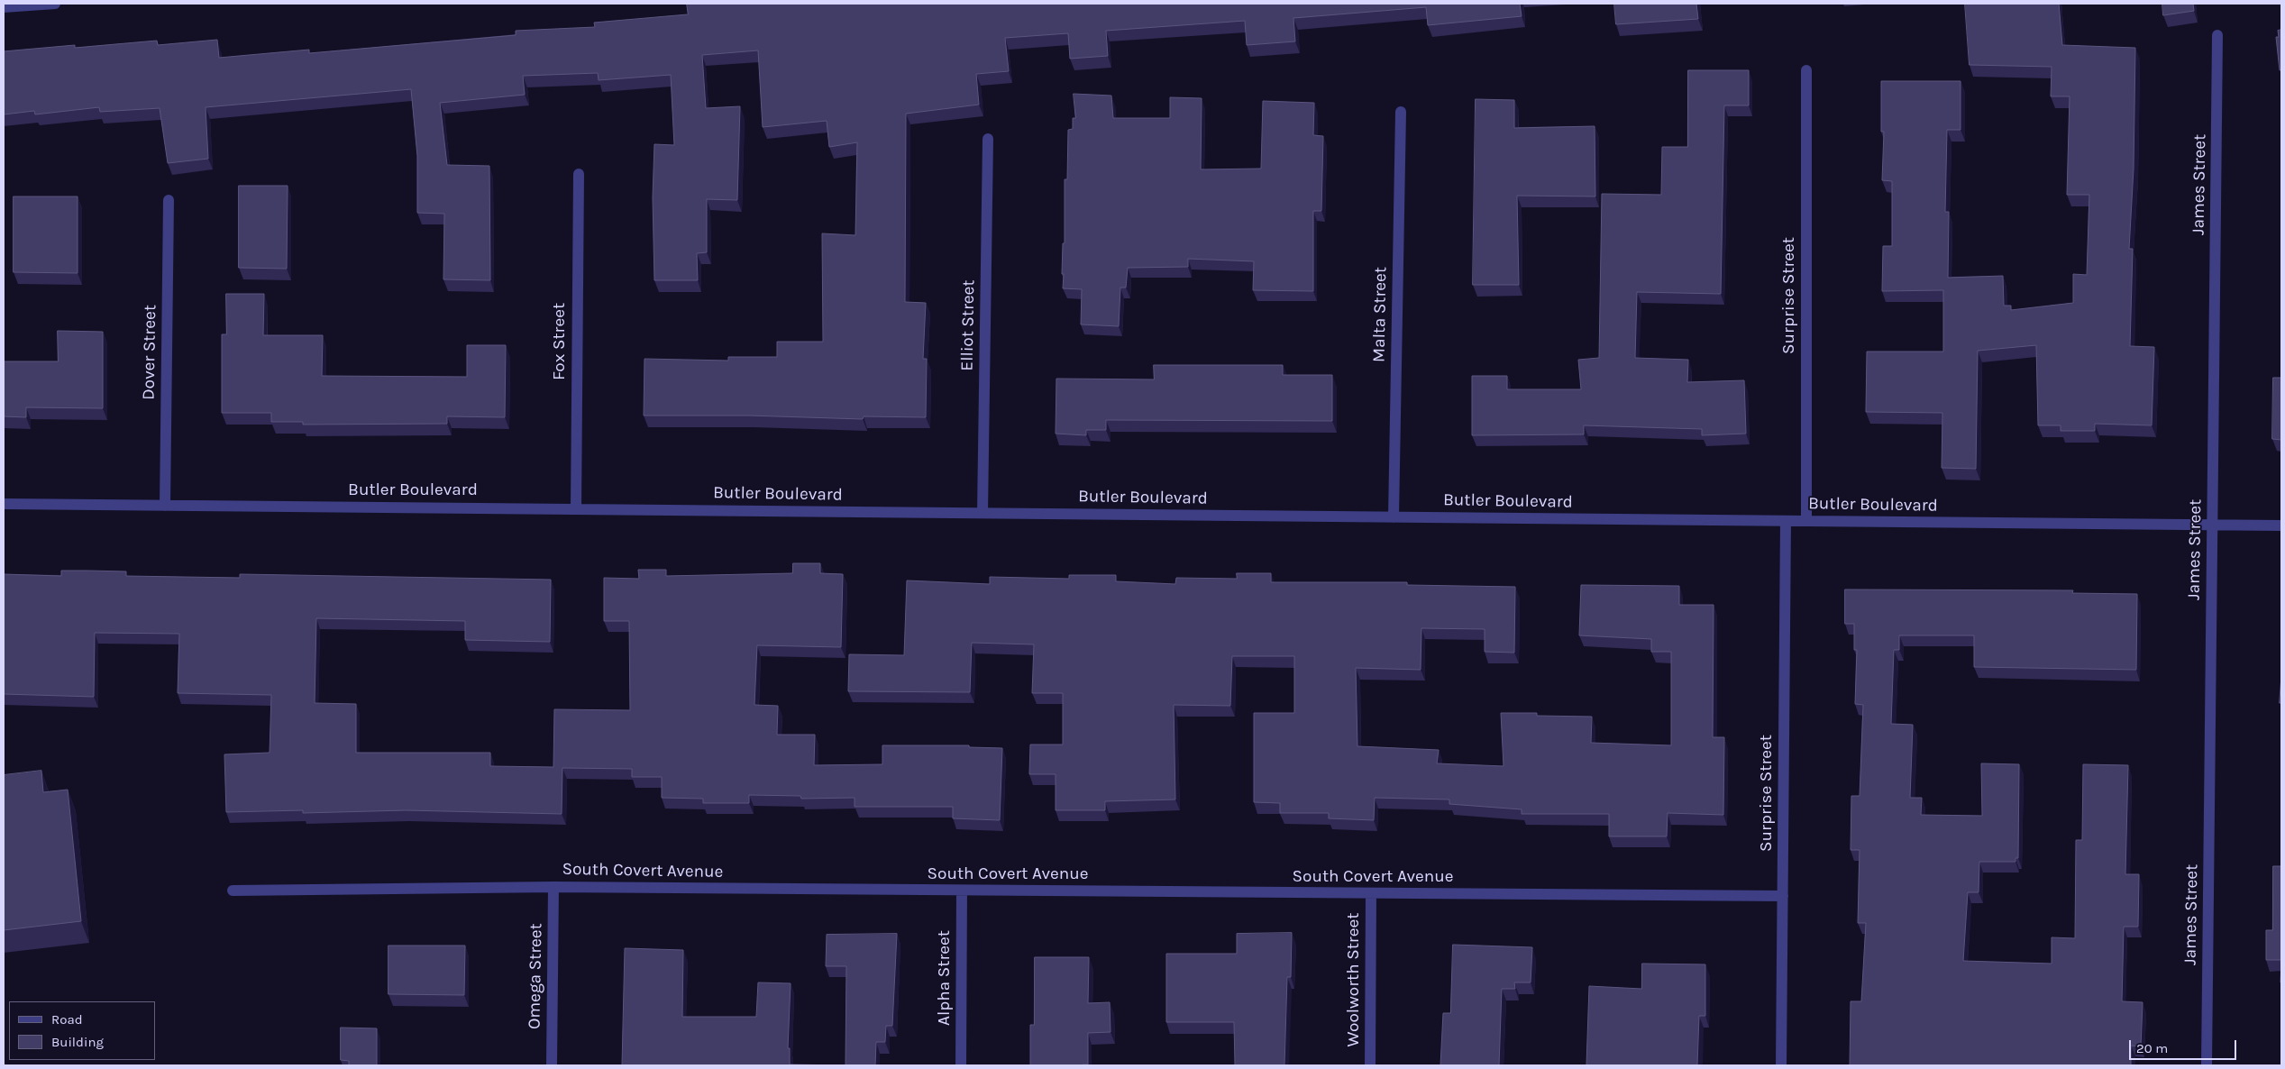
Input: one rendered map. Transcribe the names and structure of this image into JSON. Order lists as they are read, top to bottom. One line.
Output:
{"streets":{"street":["James Street","Surprise Street","Malta Street","Elliot Street","Fox Street","Dover Street","Butler Boulevard","South Covert Avenue","Omega Street","Alpha Street","Woolworth Street"]},"crossings":[["James Street","Butler Boulevard"],["Surprise Street","Butler Boulevard"],["Surprise Street","South Covert Avenue"],["Malta Street","Butler Boulevard"],["Elliot Street","Butler Boulevard"],["Fox Street","Butler Boulevard"],["Dover Street","Butler Boulevard"],["South Covert Avenue","Omega Street"],["South Covert Avenue","Alpha Street"],["South Covert Avenue","Woolworth Street"]],"legend":["Road","Building"],"scale_bar":"20 m"}
